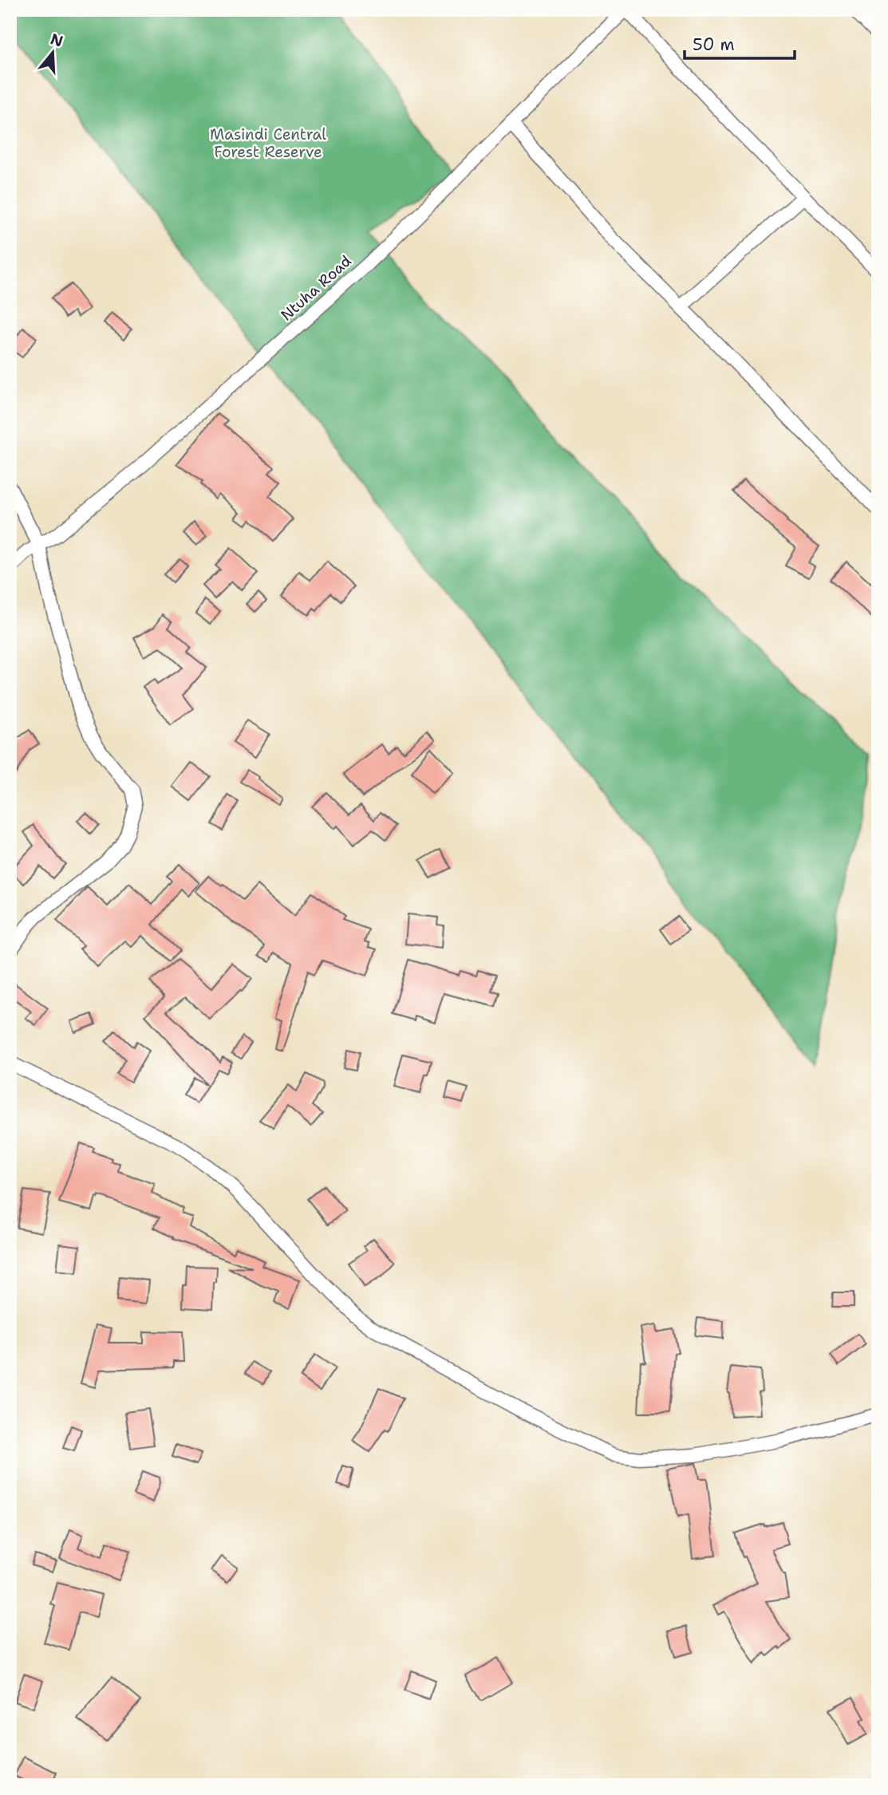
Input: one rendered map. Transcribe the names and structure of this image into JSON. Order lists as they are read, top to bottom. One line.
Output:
{"streets":{"street":["Ntuha Road"]},"parks":["Masindi Central Forest Reserve"],"scale_bar":"50 m","north":"top"}
